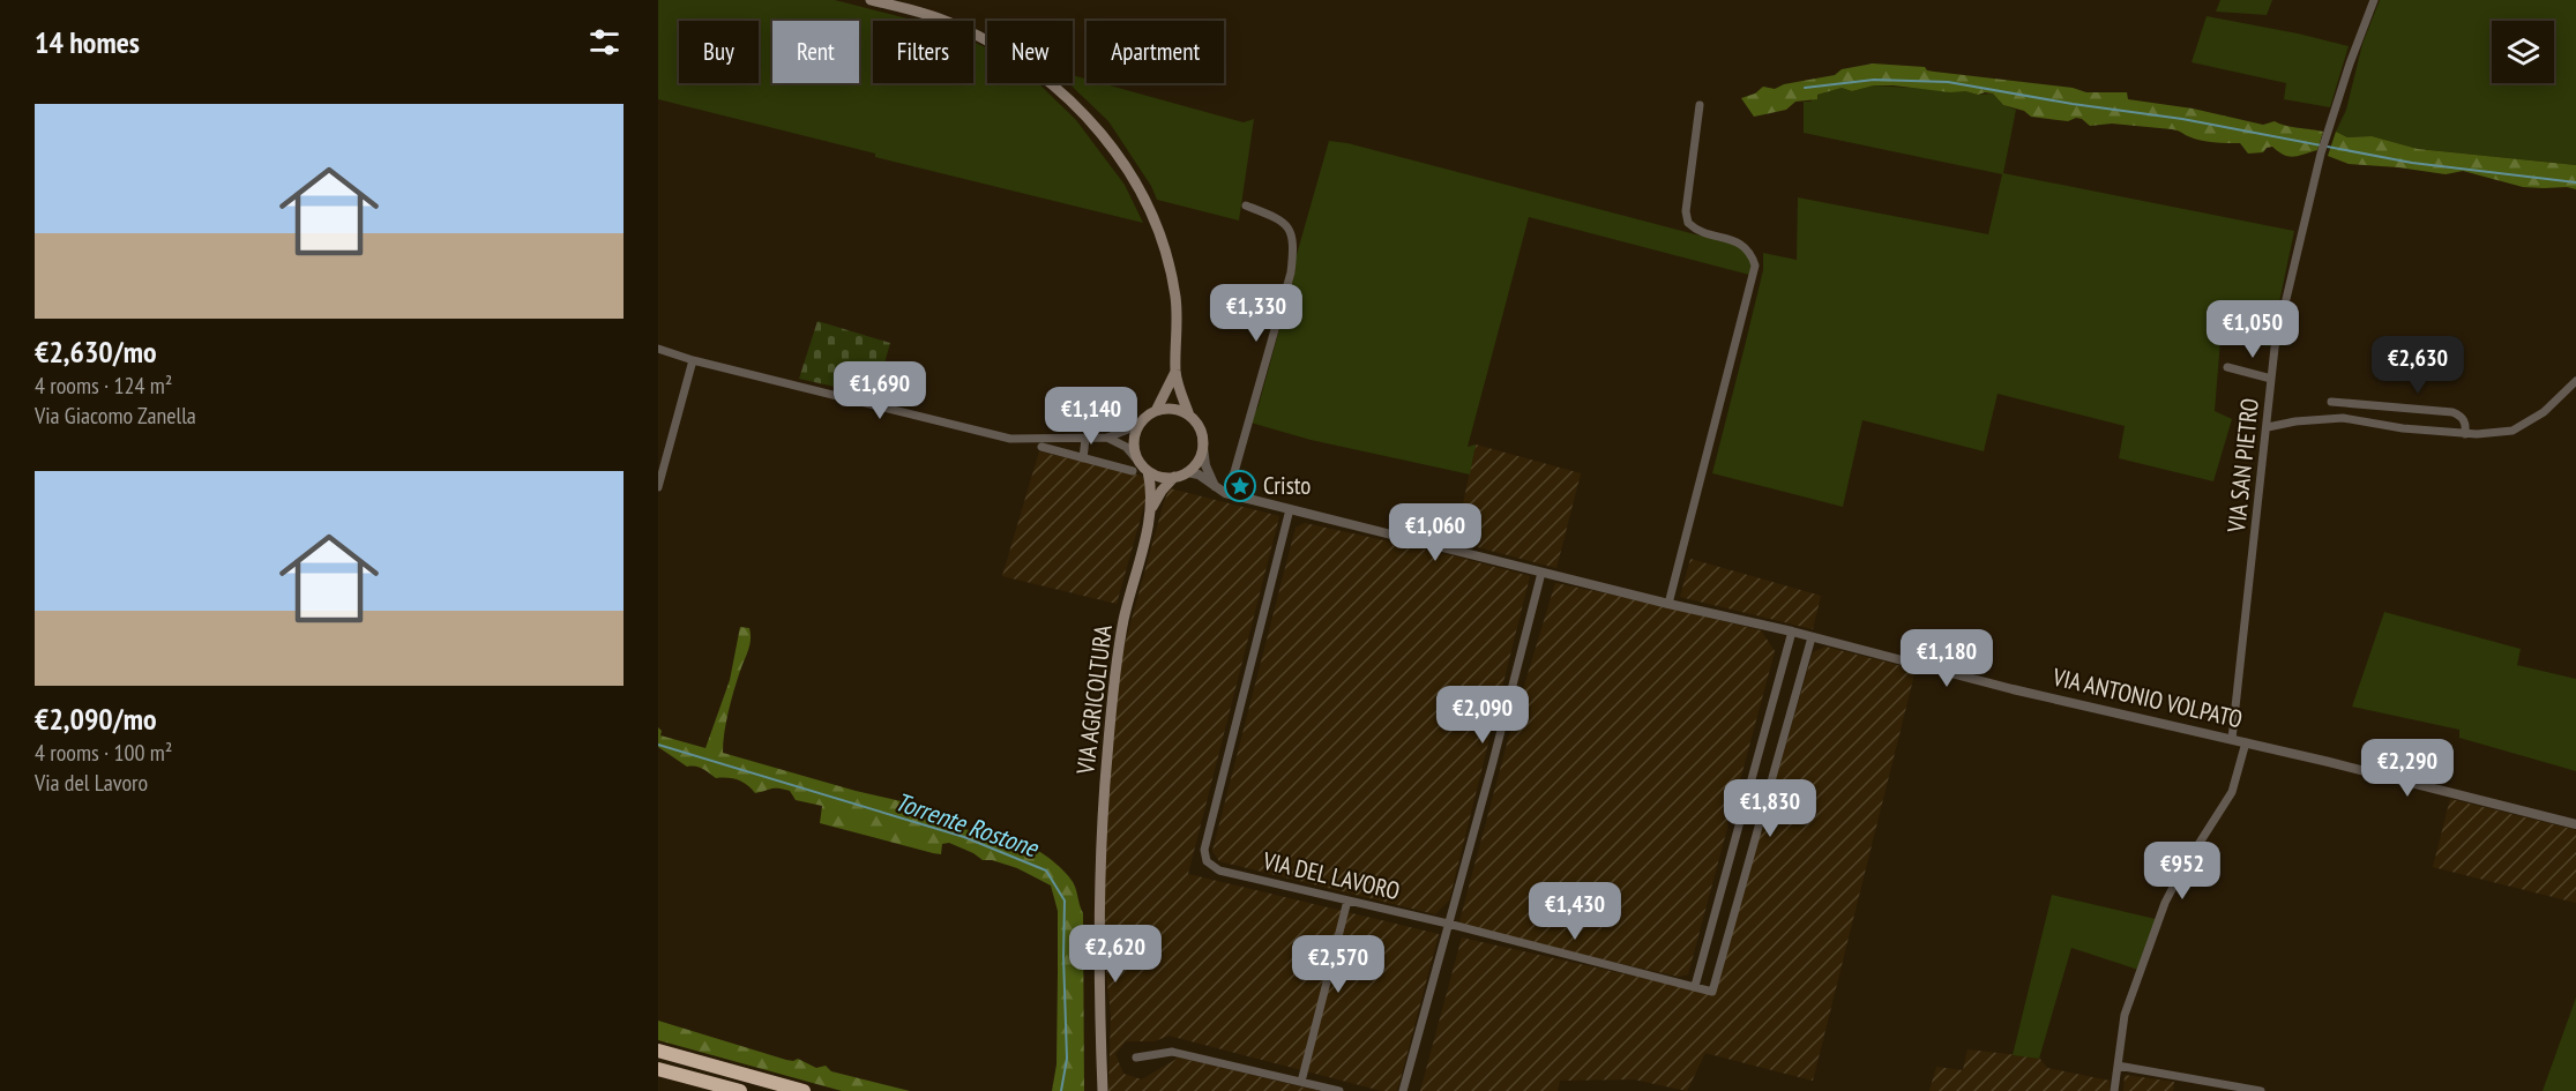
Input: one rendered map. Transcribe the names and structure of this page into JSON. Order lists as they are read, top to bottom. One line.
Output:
{"streets":{"main road":["VIA AGRICOLTURA"],"street":["VIA SAN PIETRO","VIA ANTONIO VOLPATO","VIA DEL LAVORO"]},"crossings":[["VIA SAN PIETRO","VIA ANTONIO VOLPATO"],["VIA ANTONIO VOLPATO","VIA AGRICOLTURA"],["VIA ANTONIO VOLPATO","VIA DEL LAVORO"]],"water":["Torrente Rostone"],"places":{"place":["Cristo"]},"page":{"heading":"14 homes","chip":["Buy","Rent","Filters","New","Apartment"],"list":[{"name":"€2,630/mo","note":"4 rooms · 124 m² · Via Giacomo Zanella"},{"name":"€2,090/mo","note":"4 rooms · 100 m² · Via del Lavoro"}],"price":["€1,330","€1,050","€2,630","€1,690","€1,140","€1,060","€1,180","€2,090","€2,290","€1,830","€952","€1,430","€2,620","€2,570"]}}
